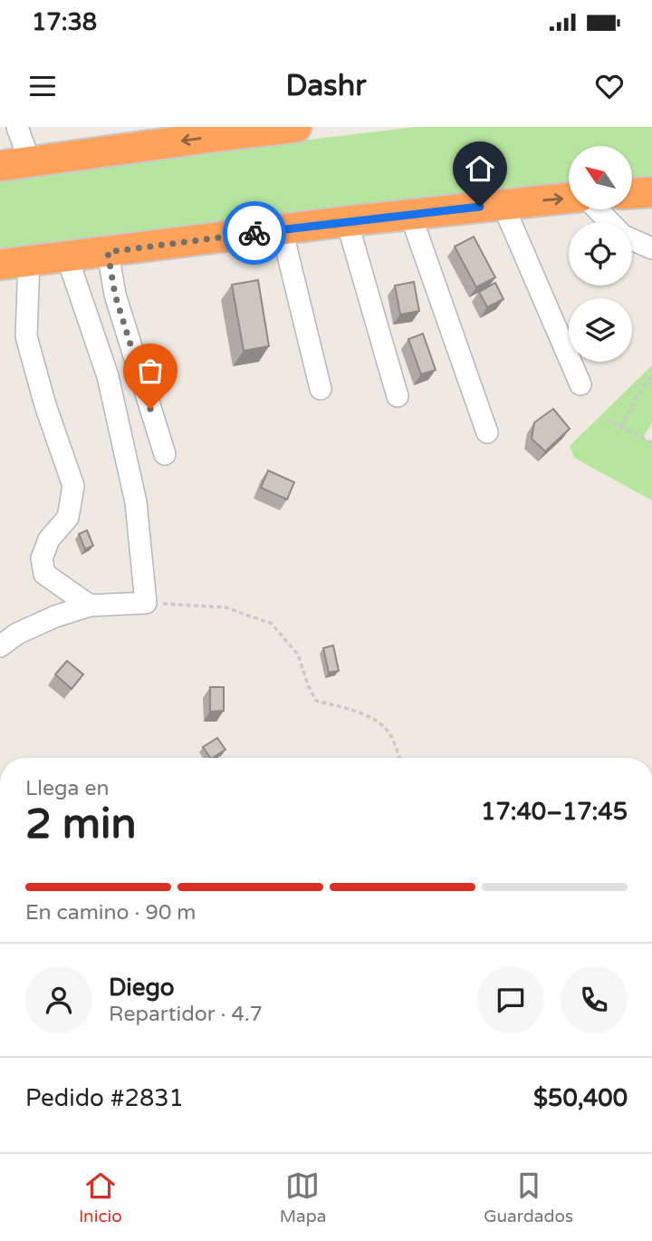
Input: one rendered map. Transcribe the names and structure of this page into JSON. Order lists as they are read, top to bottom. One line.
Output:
{"north":"top left","page":{"status":"17:38","header":"Dashr","heading":["2 min","Llega en","17:40–17:45"],"panel":["Diego","Repartidor · 4.7","Pedido #2831","$50,400"],"bar":"En camino · 90 m","tabs":["Inicio","Mapa","Guardados"]}}
